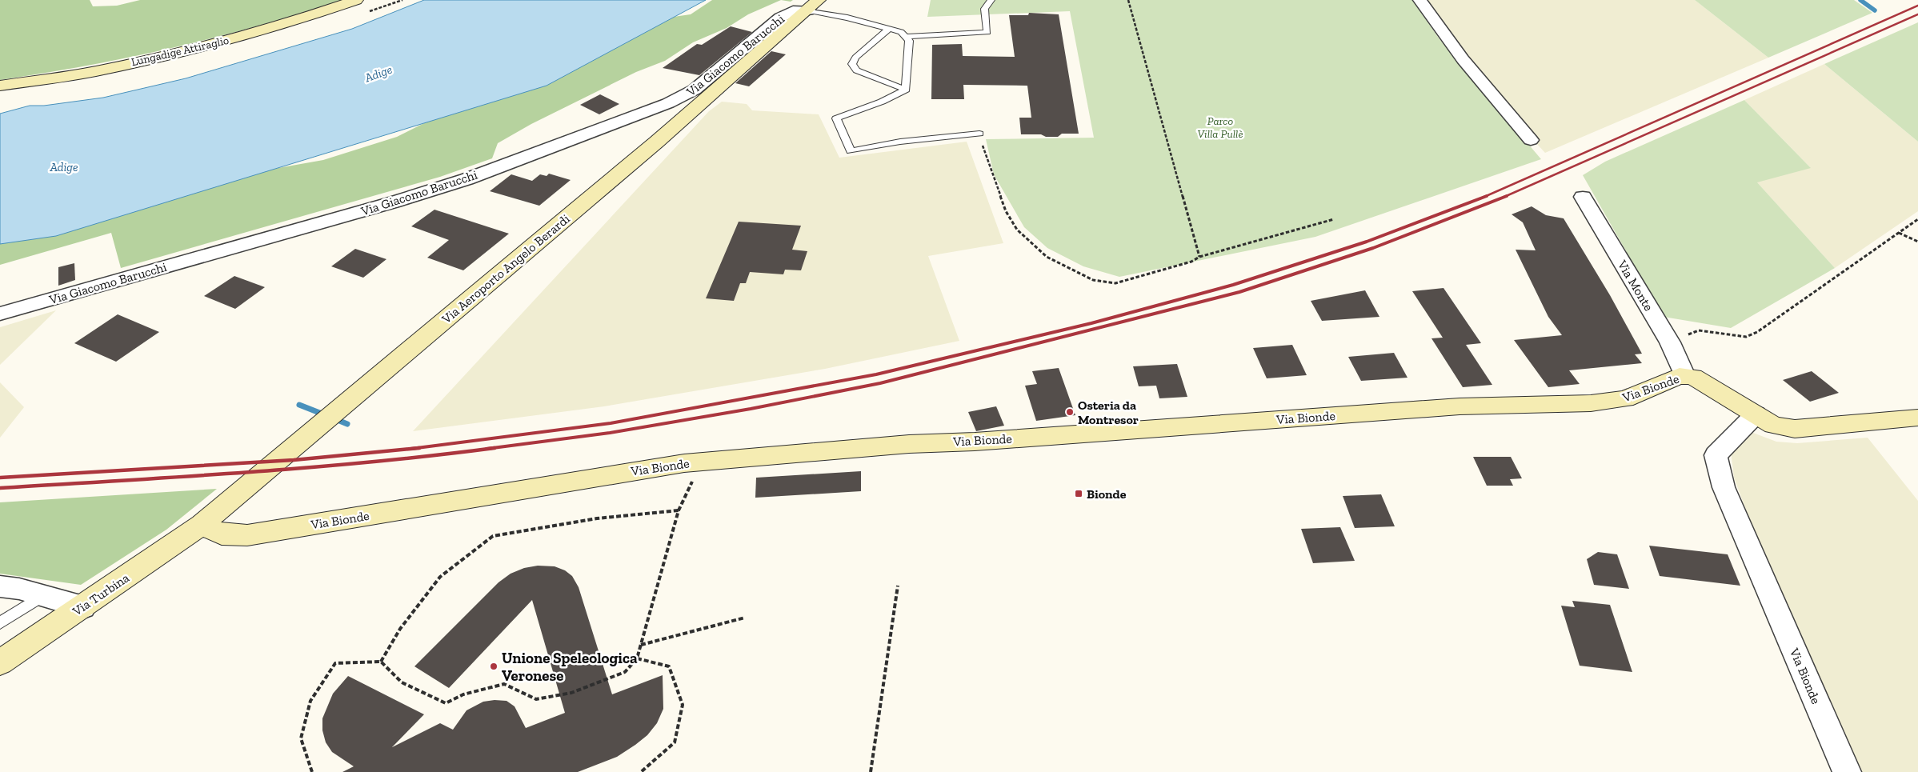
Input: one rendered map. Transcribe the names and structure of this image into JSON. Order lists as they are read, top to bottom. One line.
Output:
{"streets":{"street":["Lungadige Attiraglio","Via Giacomo Barucchi","Via Aeroporto Angelo Berardi","Via Monte","Via Bionde","Via Turbina"]},"crossings":[["Via Giacomo Barucchi","Via Aeroporto Angelo Berardi"],["Via Aeroporto Angelo Berardi","Via Bionde"],["Via Aeroporto Angelo Berardi","Via Turbina"],["Via Monte","Via Bionde"],["Via Bionde","Via Turbina"]],"water":["Adige"],"parks":["Parco Villa Pullè"],"places":{"other":["Osteria da Montresor","Unione Speleologica Veronese"],"transit":["Bionde"]}}
